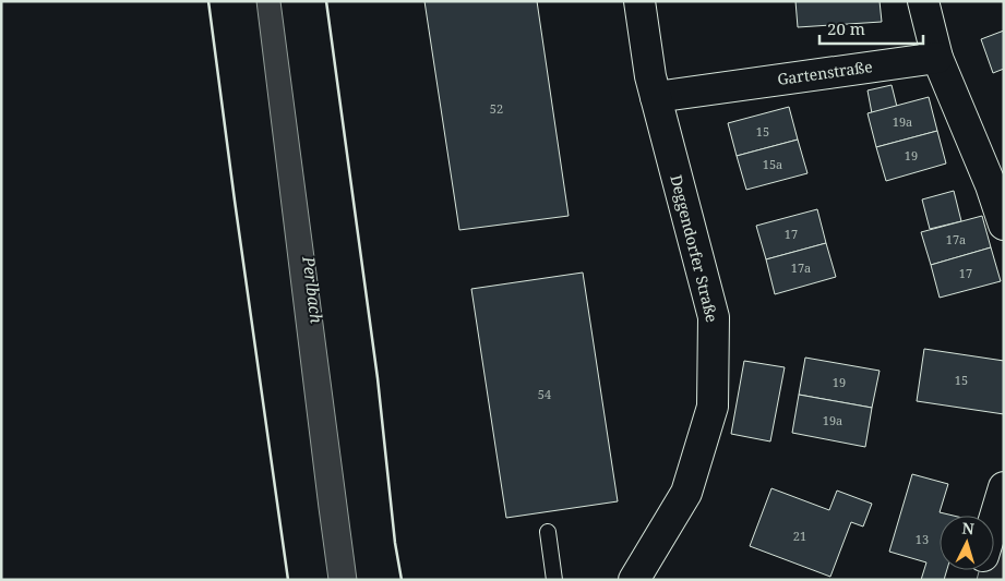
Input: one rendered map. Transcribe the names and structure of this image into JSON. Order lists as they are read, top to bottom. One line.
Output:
{"streets":{"street":["Gartenstraße","Deggendorfer Straße"]},"crossings":[["Gartenstraße","Deggendorfer Straße"]],"water":["Perlbach"],"house_numbers":["52","19a","15","19","15a","17","17a","17a","17","15","19","54","19a","21","13"],"scale_bar":"20 m","north":"top"}
